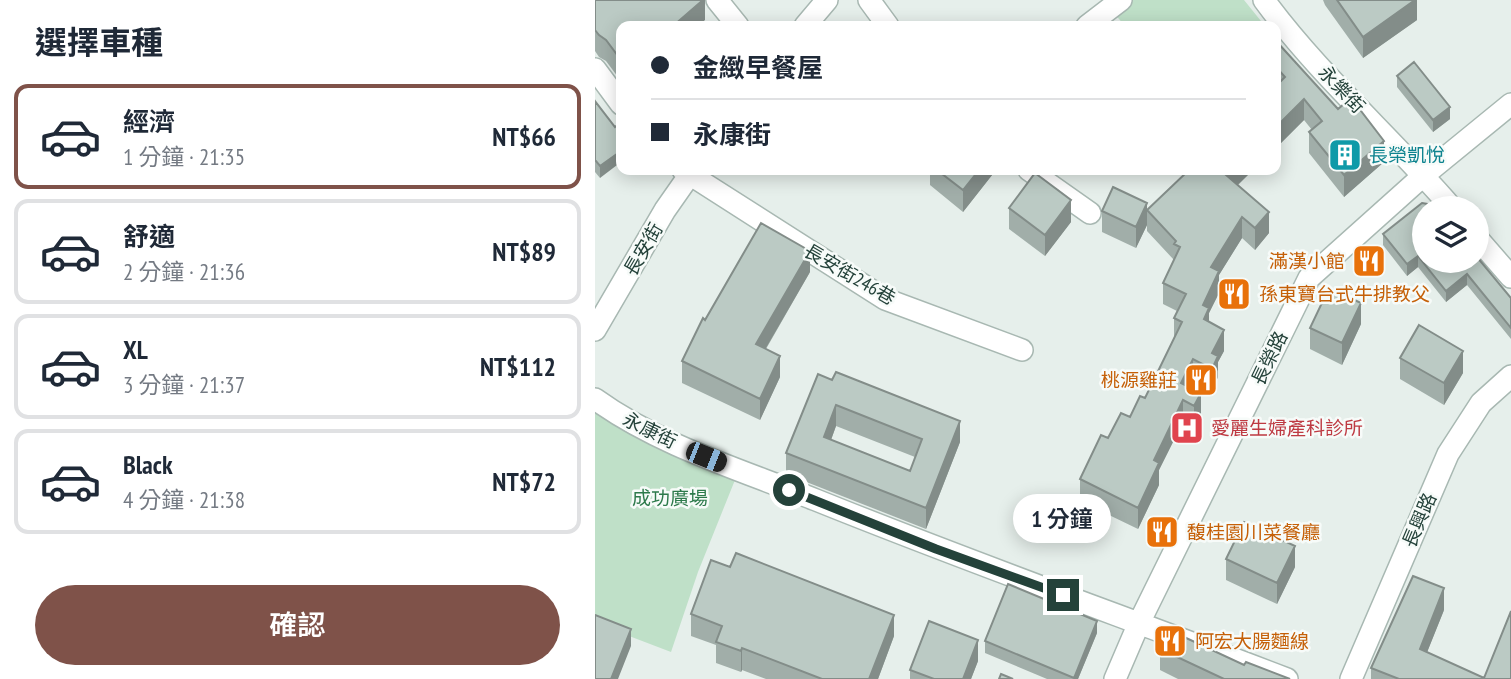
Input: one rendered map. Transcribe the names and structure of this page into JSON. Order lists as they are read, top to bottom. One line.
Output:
{"streets":{"street":["永樂街","長安街","長安街246巷","長榮路","永康街","長興路"]},"crossings":[["永樂街","長榮路"],["長榮路","永康街"]],"parks":["成功廣場"],"places":{"building":["長榮凱悅"],"restaurant":["滿漢小館","孫東寶台式牛排教父","桃源雞莊","馥桂園川菜餐廳","阿宏大腸麵線"],"hospital":["愛麗生婦產科診所"]},"page":{"heading":"選擇車種","banner":["金緻早餐屋","永康街"],"list":[{"name":"經濟","note":"1 分鐘 · 21:35","value":"NT$66"},{"name":"舒適","note":"2 分鐘 · 21:36","value":"NT$89"},{"name":"XL","note":"3 分鐘 · 21:37","value":"NT$112"},{"name":"Black","note":"4 分鐘 · 21:38","value":"NT$72"}],"bubble":"1 分鐘","buttons":"確認"}}
